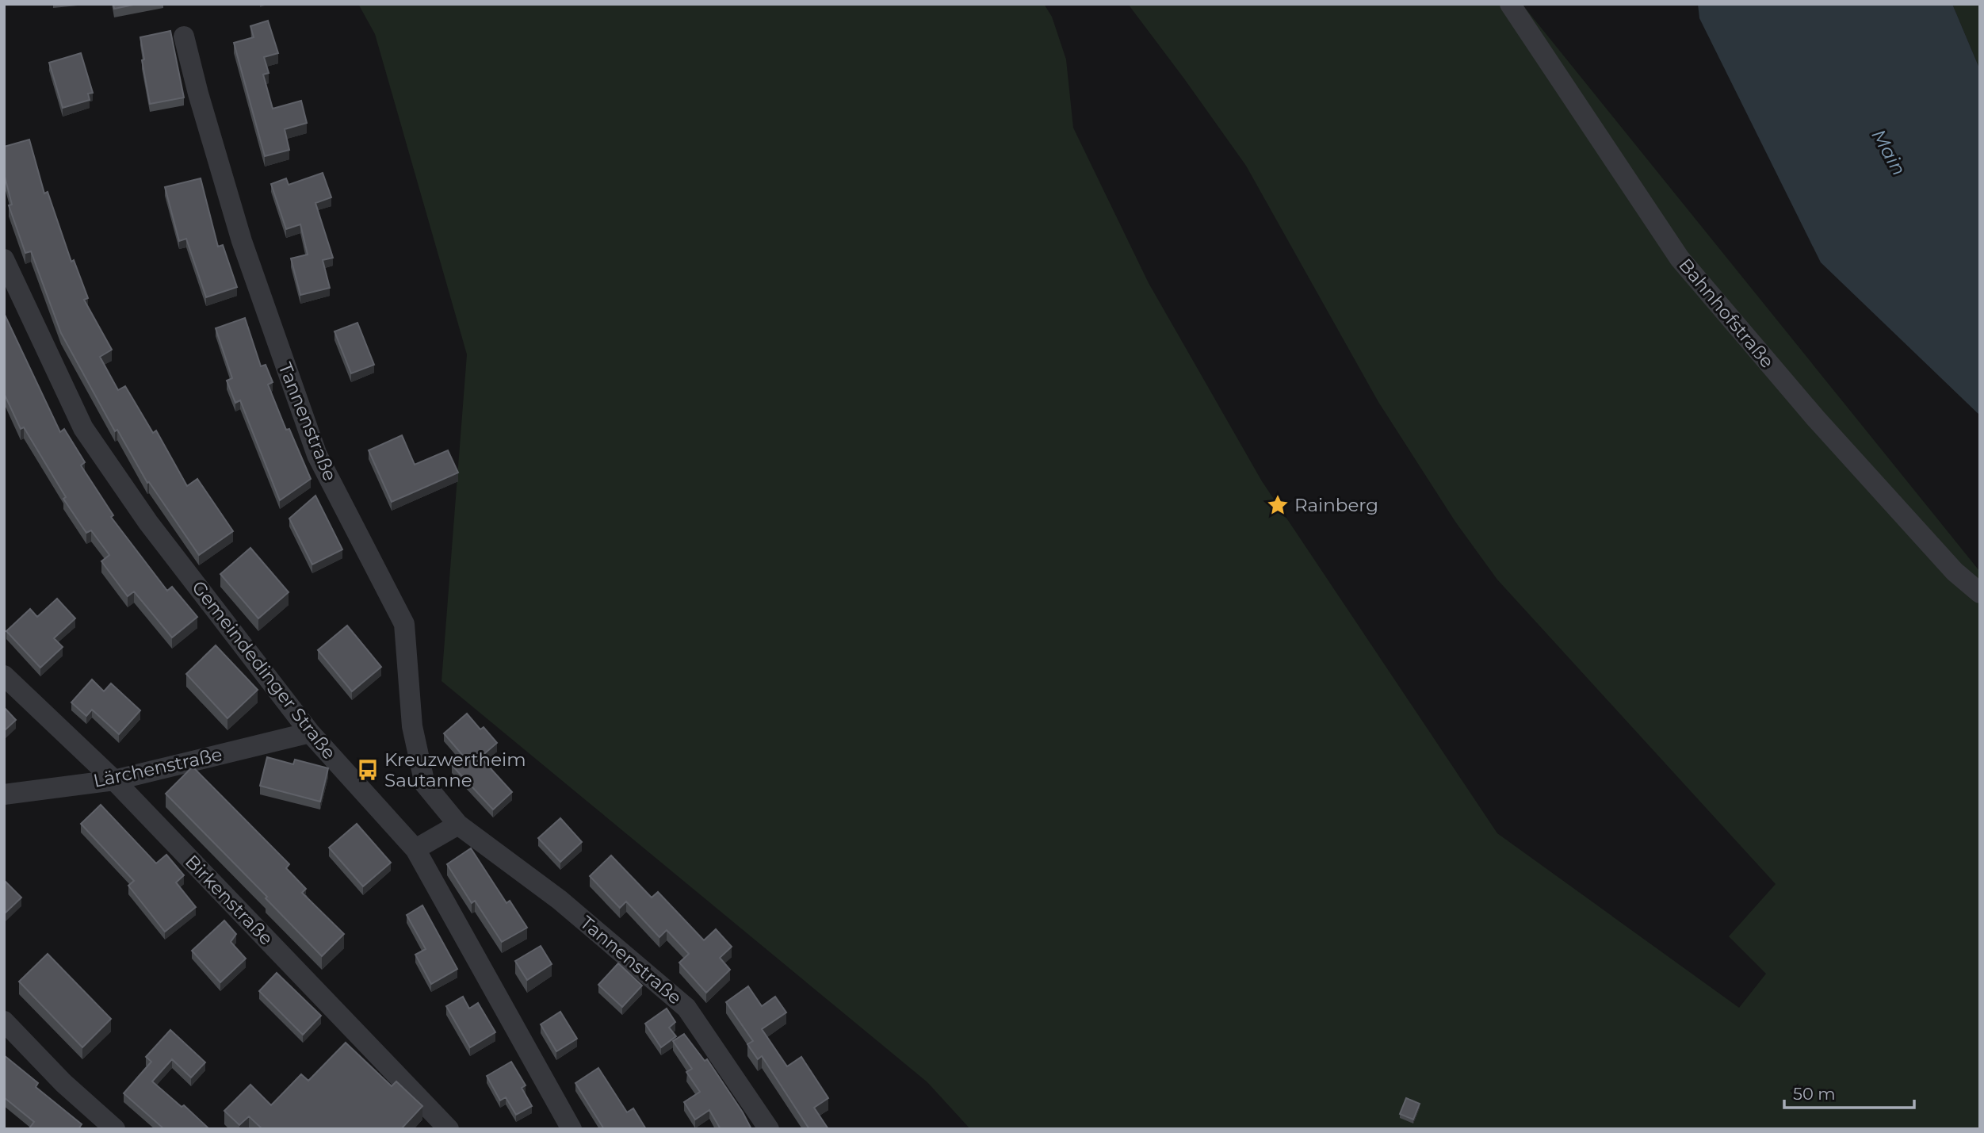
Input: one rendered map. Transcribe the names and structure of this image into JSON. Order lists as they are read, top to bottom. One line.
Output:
{"streets":{"street":["Bahnhofstraße","Tannenstraße","Gemeindedinger Straße","Lärchenstraße","Birkenstraße"]},"crossings":[["Gemeindedinger Straße","Lärchenstraße"],["Lärchenstraße","Birkenstraße"]],"water":["Main"],"places":{"place":["Rainberg"],"bus stop":["Kreuzwertheim Sautanne"]},"scale_bar":"50 m"}
